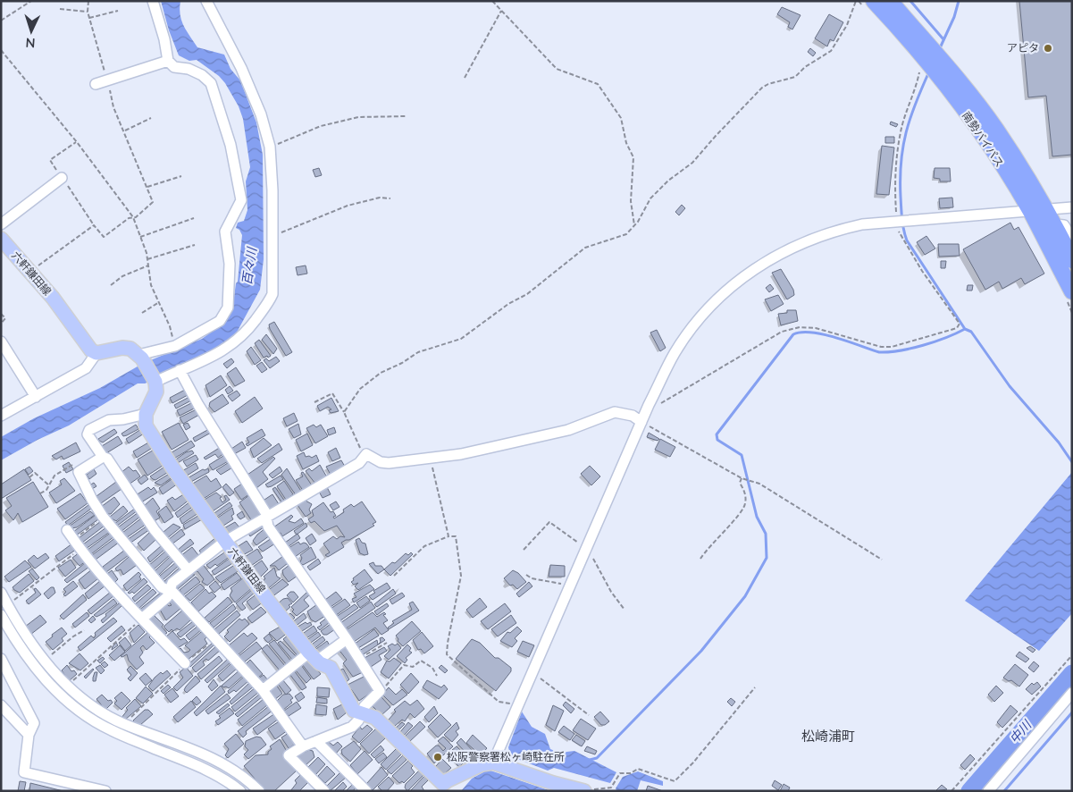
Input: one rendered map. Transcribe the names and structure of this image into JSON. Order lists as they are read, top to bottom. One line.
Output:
{"streets":{"highway":["南勢バイパス"],"main road":["六軒鎌田線"]},"districts":["松崎浦町"],"water":["百々川","中川"],"places":["アピタ","松阪警察署松ヶ崎駐在所"],"north":"bottom"}
